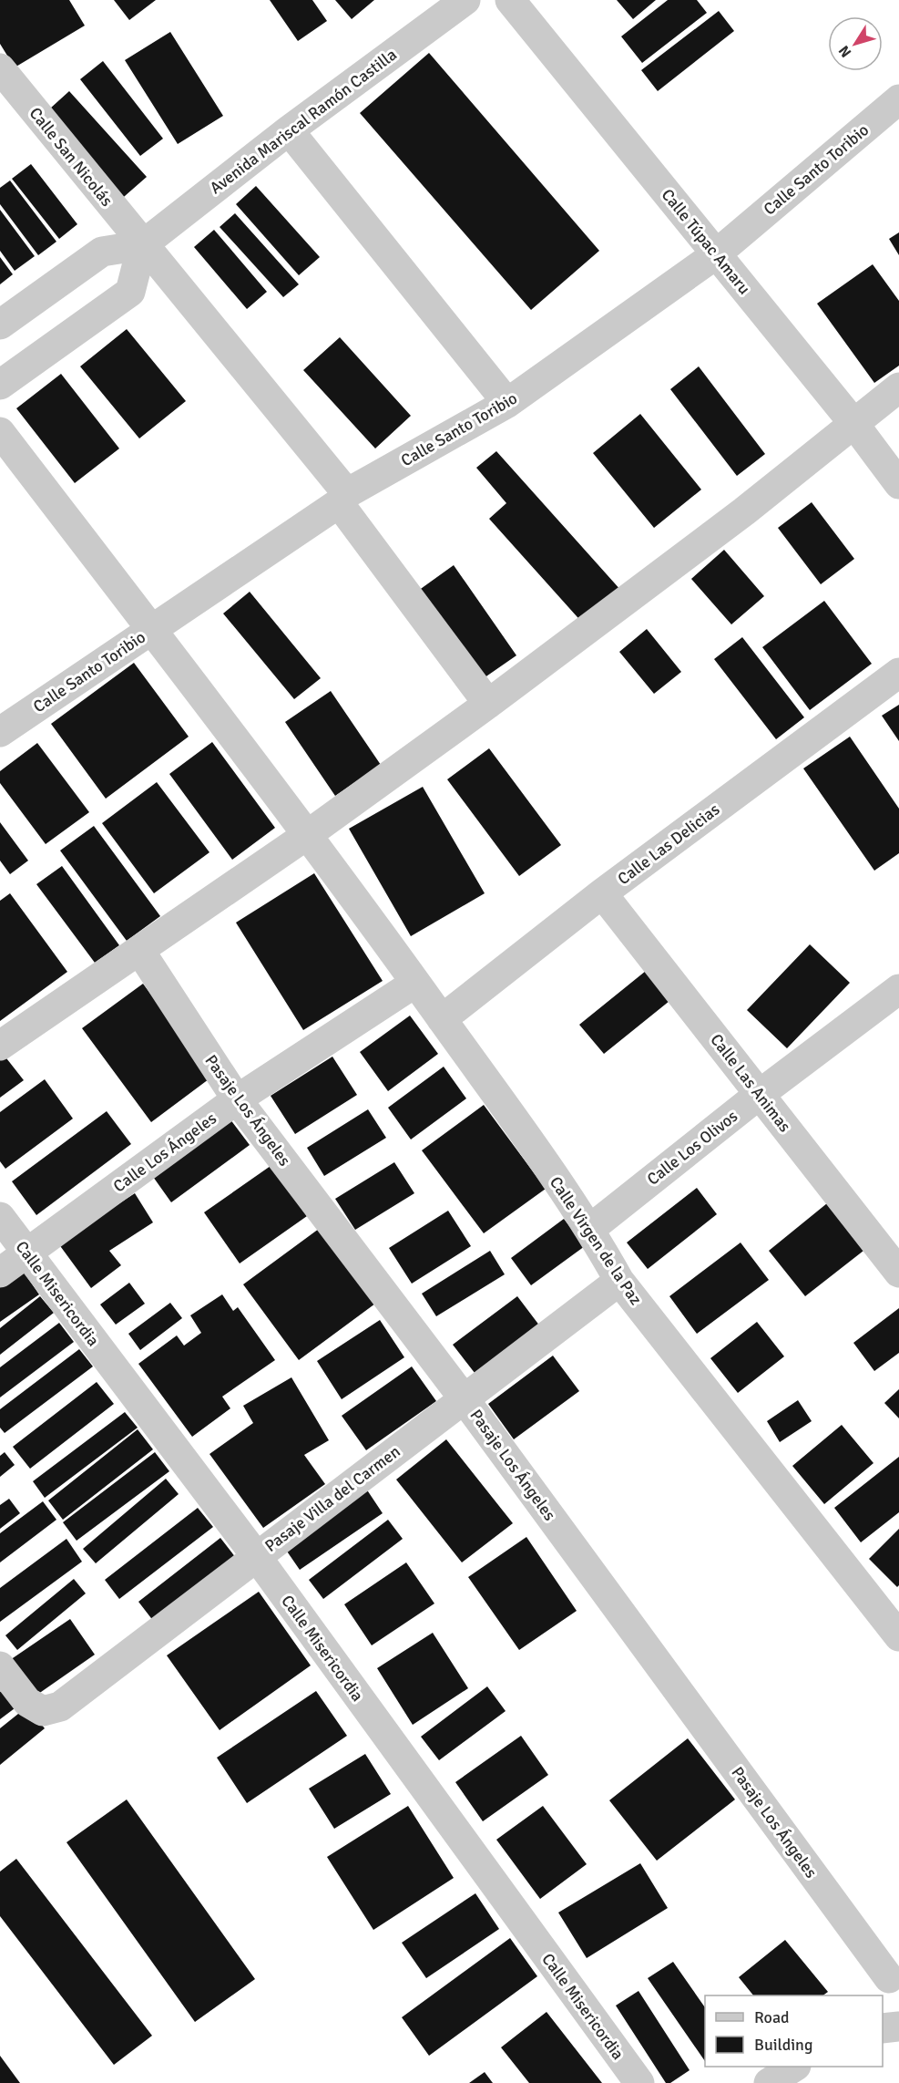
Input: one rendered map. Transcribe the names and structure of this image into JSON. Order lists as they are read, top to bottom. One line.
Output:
{"streets":{"street":["Avenida Mariscal Ramón Castilla","Calle San Nicolás","Calle Santo Toribio","Calle Túpac Amaru","Calle Las Delicias","Calle Las Animas","Pasaje Los Ángeles","Calle Los Olivos","Calle Los Ángeles","Calle Virgen de la Paz","Calle Misericordia","Pasaje Villa del Carmen"]},"crossings":[["Avenida Mariscal Ramón Castilla","Calle San Nicolás"],["Calle San Nicolás","Calle Santo Toribio"],["Calle Santo Toribio","Calle Túpac Amaru"],["Calle Santo Toribio","Calle Virgen de la Paz"],["Calle Las Delicias","Calle Las Animas"],["Calle Las Delicias","Calle Virgen de la Paz"],["Calle Las Animas","Calle Los Olivos"],["Pasaje Los Ángeles","Calle Los Ángeles"],["Pasaje Los Ángeles","Pasaje Villa del Carmen"],["Calle Los Olivos","Calle Virgen de la Paz"],["Calle Los Ángeles","Calle Virgen de la Paz"],["Calle Los Ángeles","Calle Misericordia"],["Calle Virgen de la Paz","Pasaje Villa del Carmen"],["Calle Misericordia","Pasaje Villa del Carmen"]],"legend":["Road","Building"],"north":"bottom left"}
